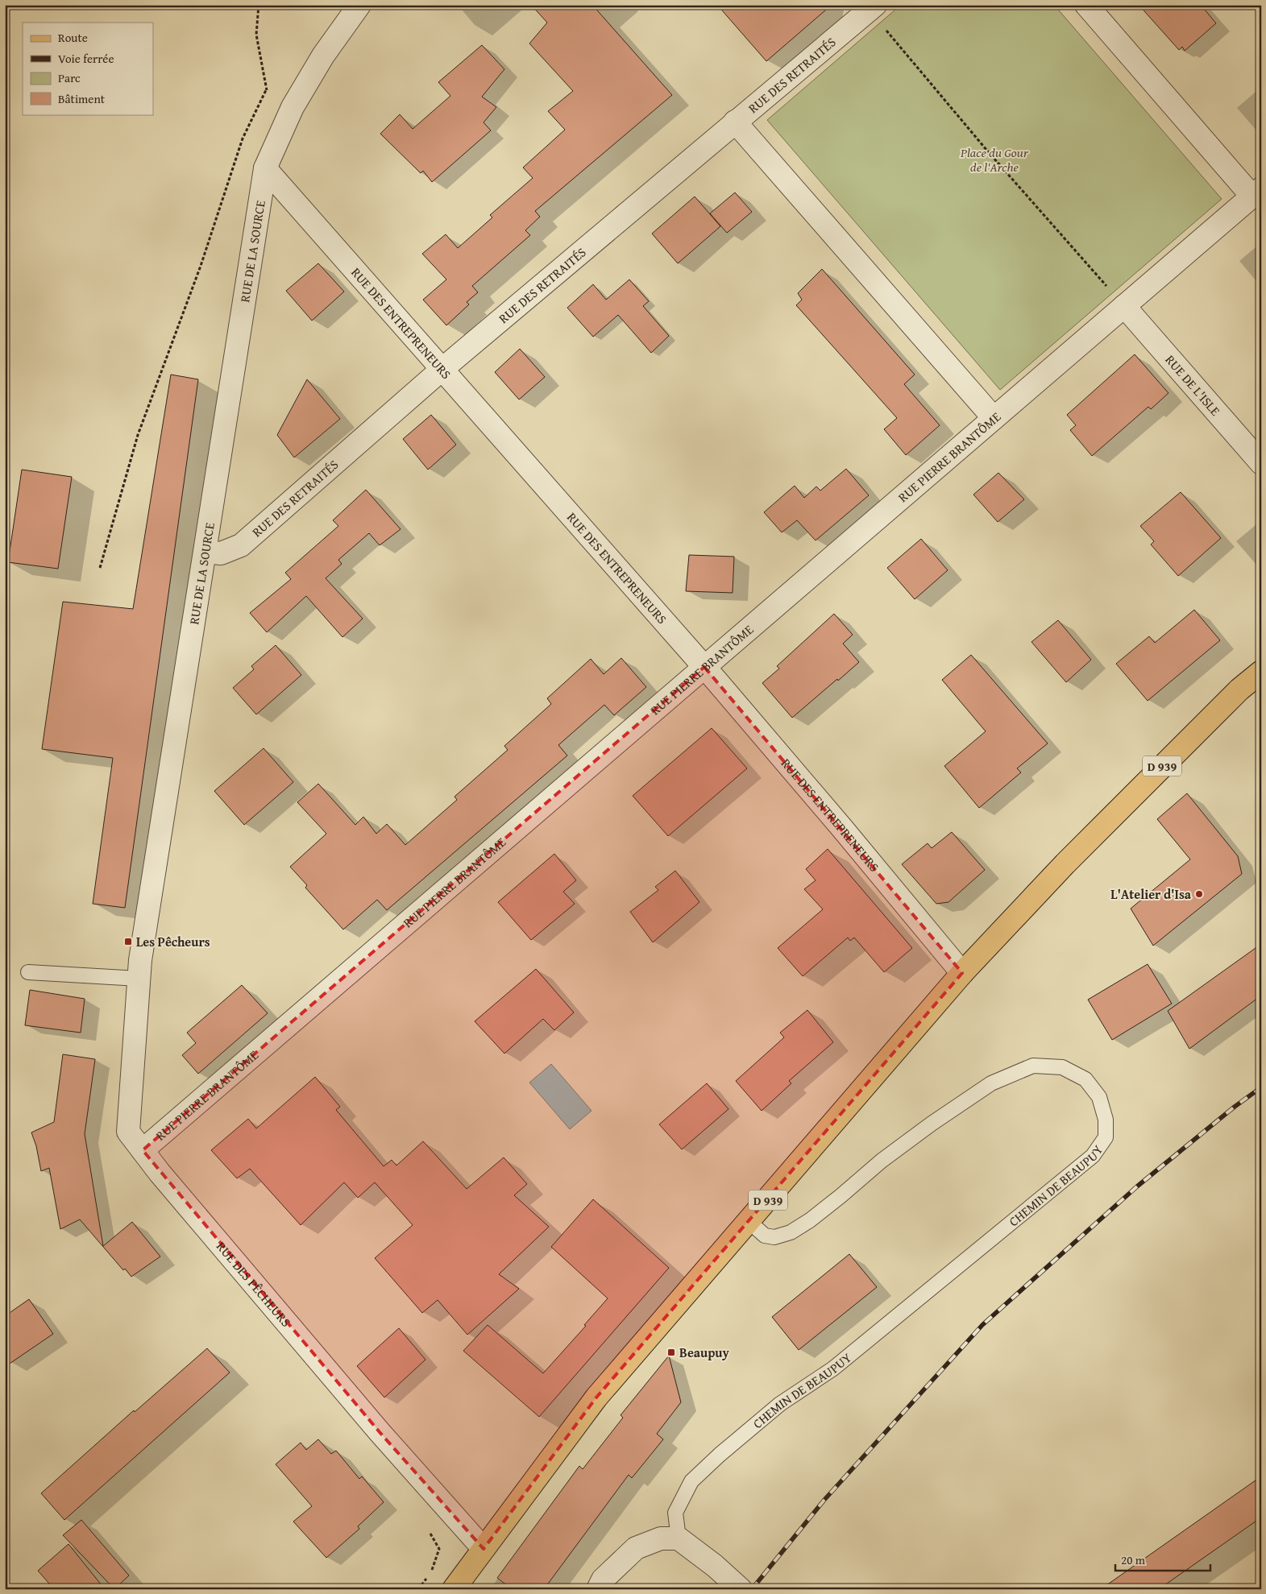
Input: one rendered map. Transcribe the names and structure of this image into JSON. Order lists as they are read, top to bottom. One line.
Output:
{"streets":{"main road":["D 939"],"street":["RUE DES RETRAITÉS","RUE DE LA SOURCE","RUE DES ENTREPRENEURS","RUE DE L'ISLE","RUE PIERRE BRANTÔME","RUE DES PÊCHEURS"],"lane":["CHEMIN DE BEAUPUY"]},"crossings":[["RUE DES RETRAITÉS","RUE DE LA SOURCE"],["RUE DES RETRAITÉS","RUE DES ENTREPRENEURS"],["RUE DE LA SOURCE","RUE DES ENTREPRENEURS"],["RUE DE LA SOURCE","RUE DES PÊCHEURS"],["RUE DES ENTREPRENEURS","RUE PIERRE BRANTÔME"],["RUE DES ENTREPRENEURS","D 939"],["RUE DE L'ISLE","RUE PIERRE BRANTÔME"],["RUE PIERRE BRANTÔME","RUE DES PÊCHEURS"],["D 939","CHEMIN DE BEAUPUY"],["D 939","RUE DES PÊCHEURS"]],"parks":["Place du Gour de l'Arche"],"places":{"other":["L'Atelier d'Isa"],"transit":["Les Pêcheurs","Beaupuy"]},"legend":["Route","Voie ferrée","Parc","Bâtiment"],"scale_bar":"20 m"}
